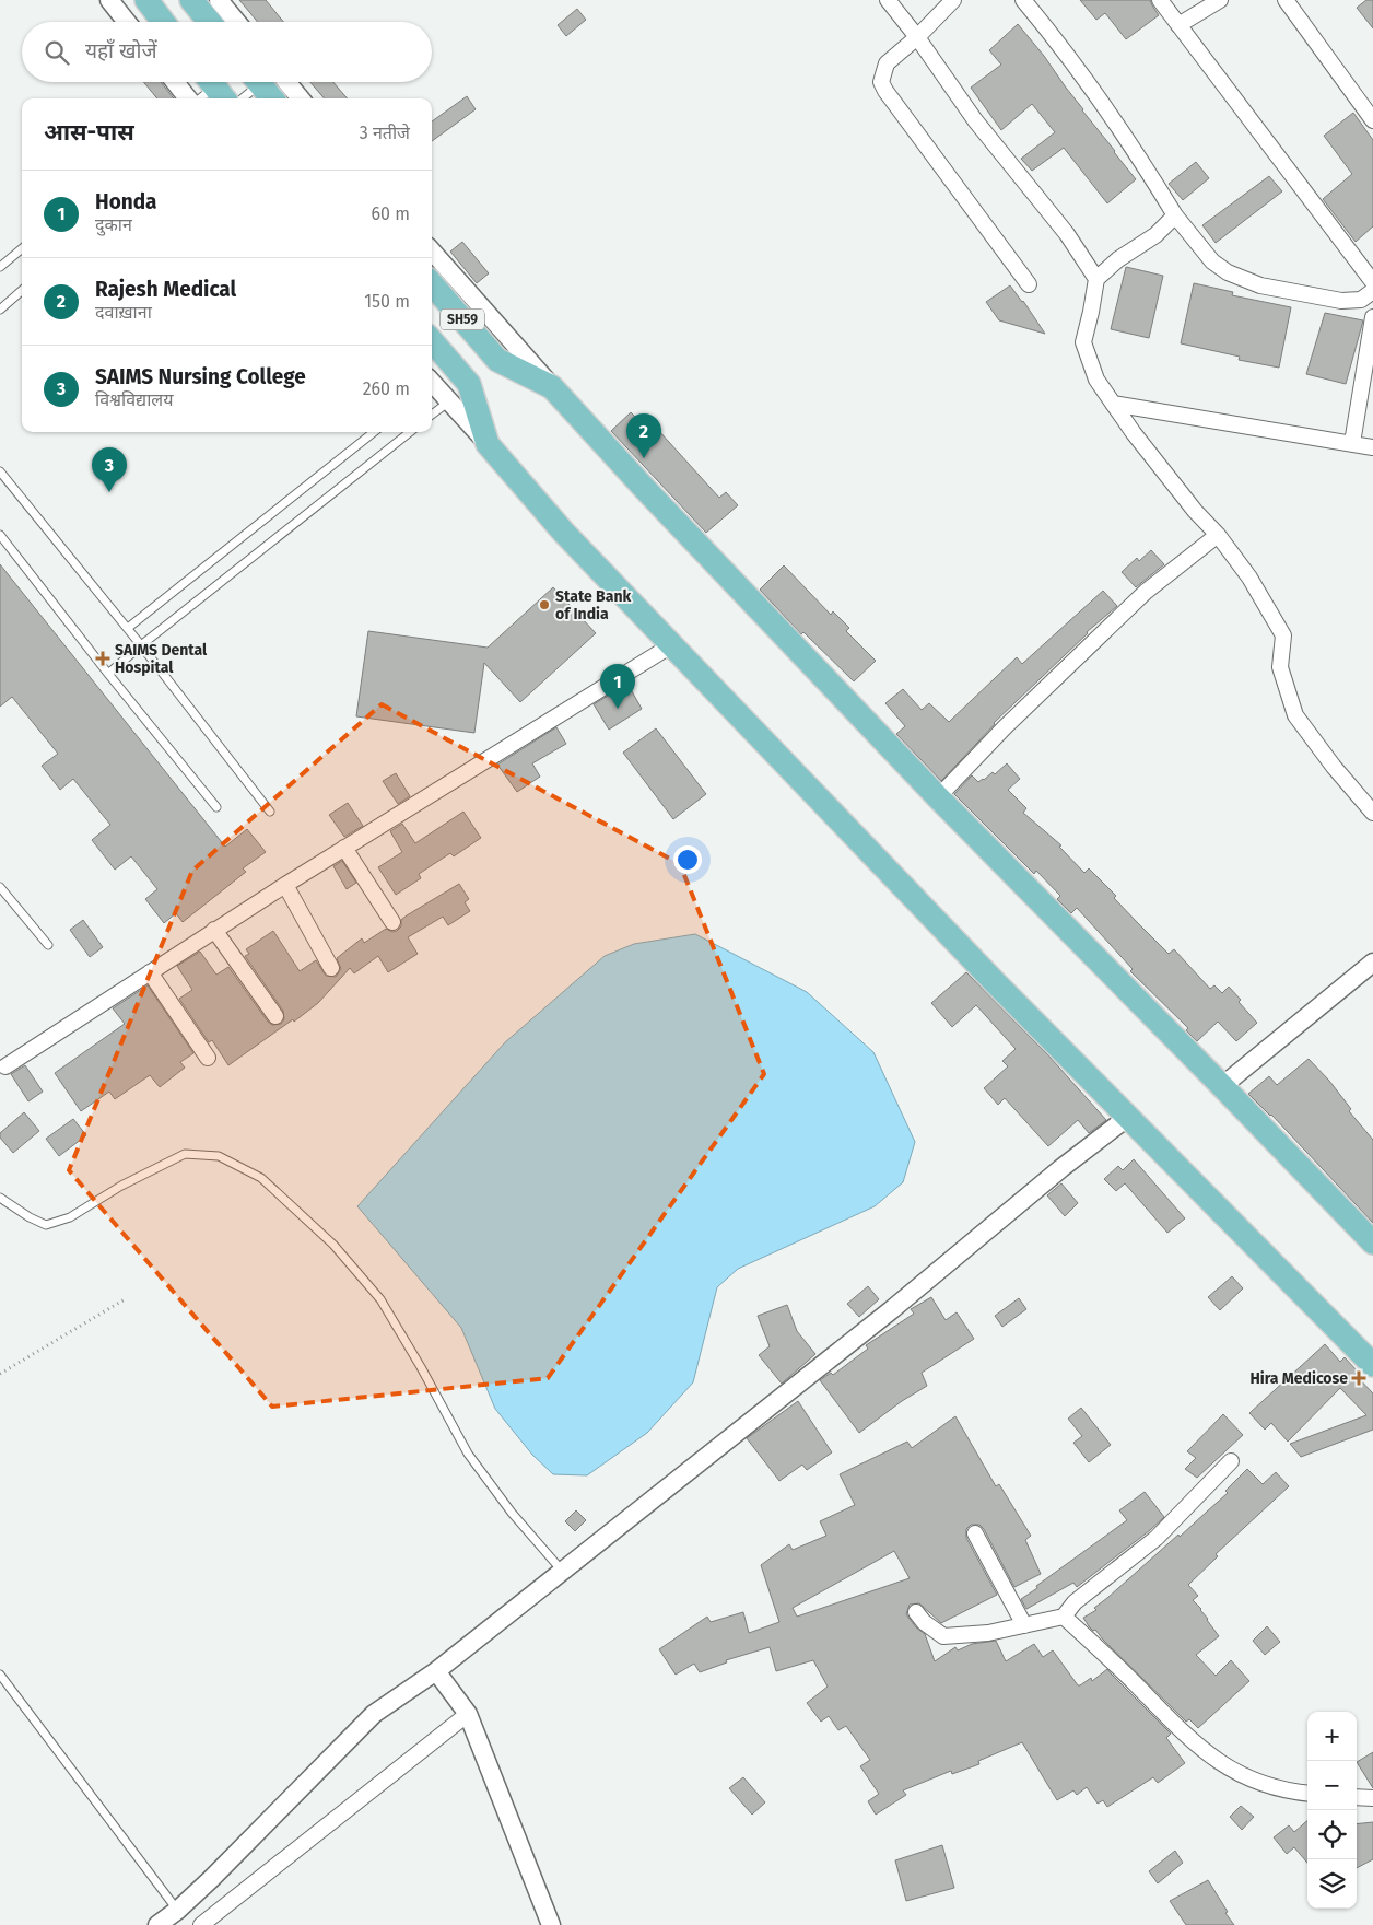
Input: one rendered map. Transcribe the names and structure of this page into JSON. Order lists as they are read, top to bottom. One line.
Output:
{"streets":{"main road":["SH59"]},"places":{"other":["State Bank of India"],"health":["SAIMS Dental Hospital","Hira Medicose"]},"page":{"search":"यहाँ खोजें","heading":["आस-पास","3 नतीजे"],"list":[{"mark":"1","name":"Honda","note":"दुकान","value":"60 m"},{"mark":"2","name":"Rajesh Medical","note":"दवाख़ाना","value":"150 m"},{"mark":"3","name":"SAIMS Nursing College","note":"विश्वविद्यालय","value":"260 m"}],"pins":["2","3","1"],"map_buttons":["+","−"]}}
